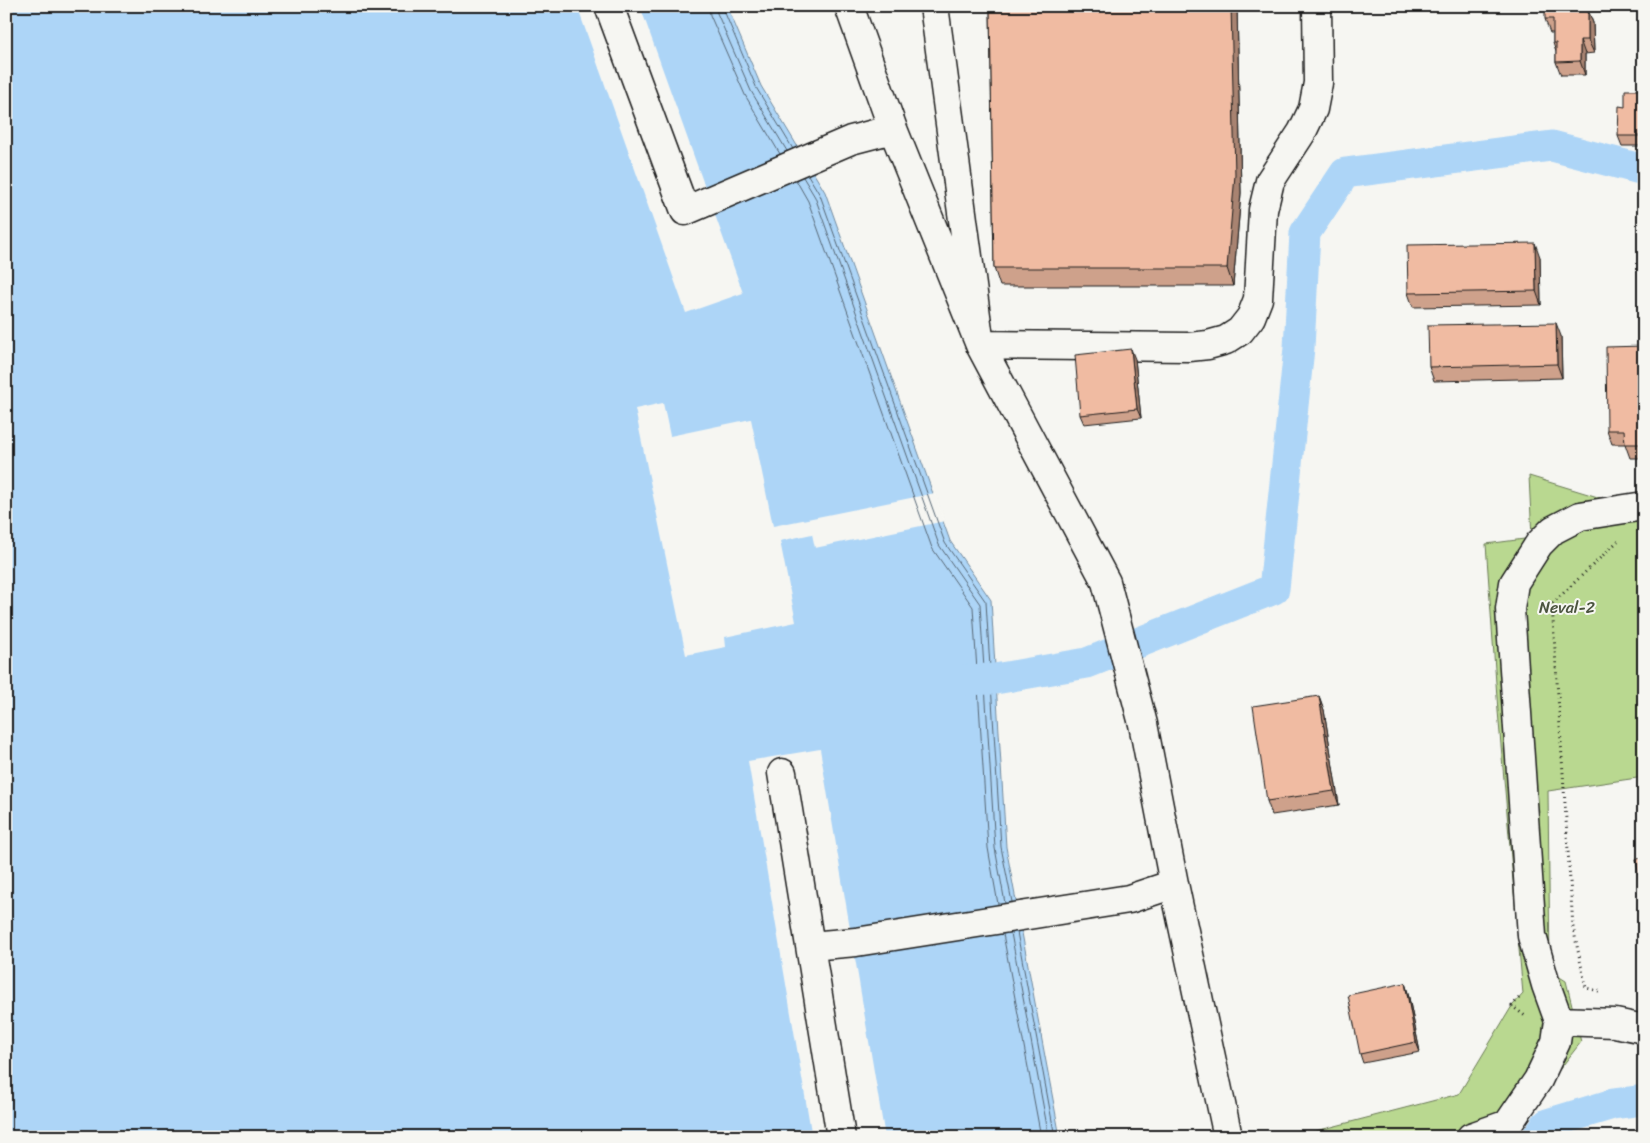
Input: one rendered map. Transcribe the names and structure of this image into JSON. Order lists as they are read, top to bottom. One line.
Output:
{"parks":["Neval-2"]}
